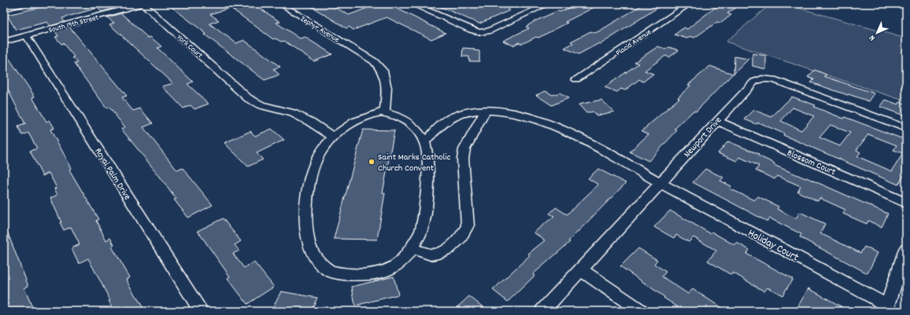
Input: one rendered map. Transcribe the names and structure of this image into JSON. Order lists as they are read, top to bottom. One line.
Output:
{"streets":{"street":["South 19th Street","Zephyr Avenue","Placid Avenue","York Court","Newport Drive","Blossom Court","Royal Palm Drive","Holiday Court"]},"crossings":[["South 19th Street","York Court"],["South 19th Street","Royal Palm Drive"],["Newport Drive","Blossom Court"],["Newport Drive","Holiday Court"]],"places":["Saint Marks Catholic Church Convent"],"north":"bottom left"}
